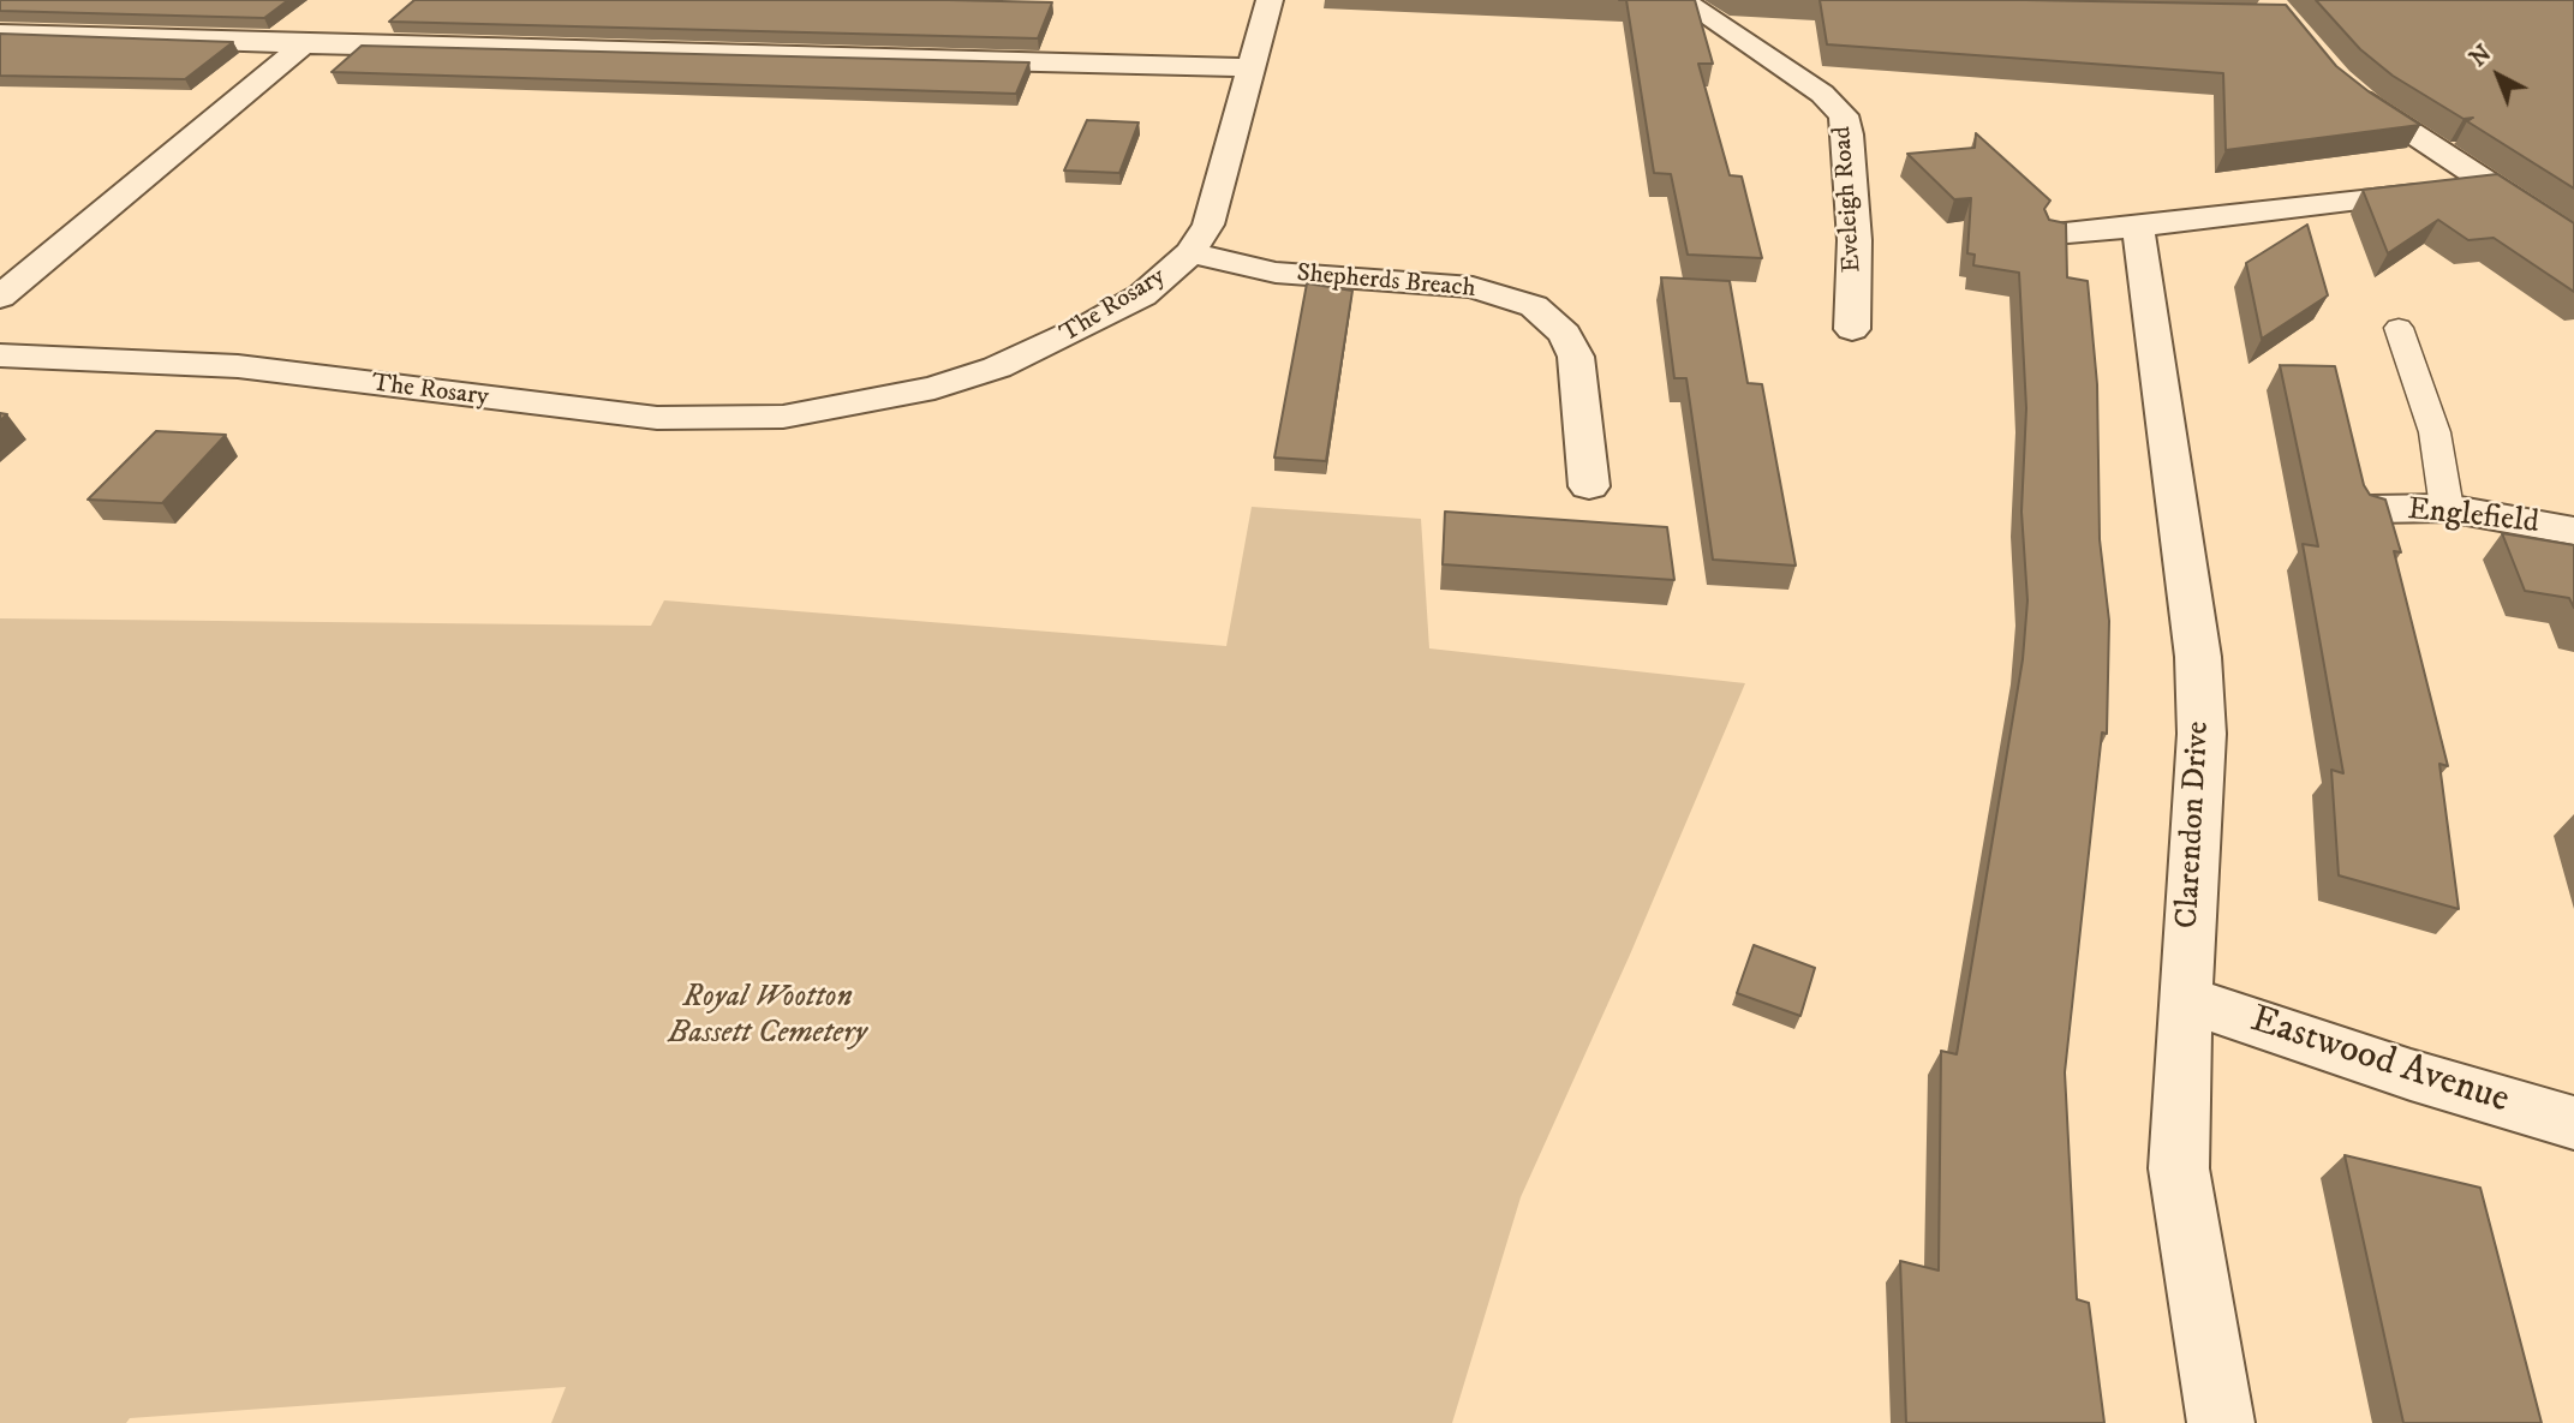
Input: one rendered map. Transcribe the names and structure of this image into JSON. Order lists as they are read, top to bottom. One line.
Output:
{"streets":{"street":["Eveleigh Road","Shepherds Breach","The Rosary","Englefield","Clarendon Drive","Eastwood Avenue"]},"crossings":[["Shepherds Breach","The Rosary"],["Clarendon Drive","Eastwood Avenue"]],"parks":["Royal Wootton Bassett Cemetery"],"north":"top left"}
